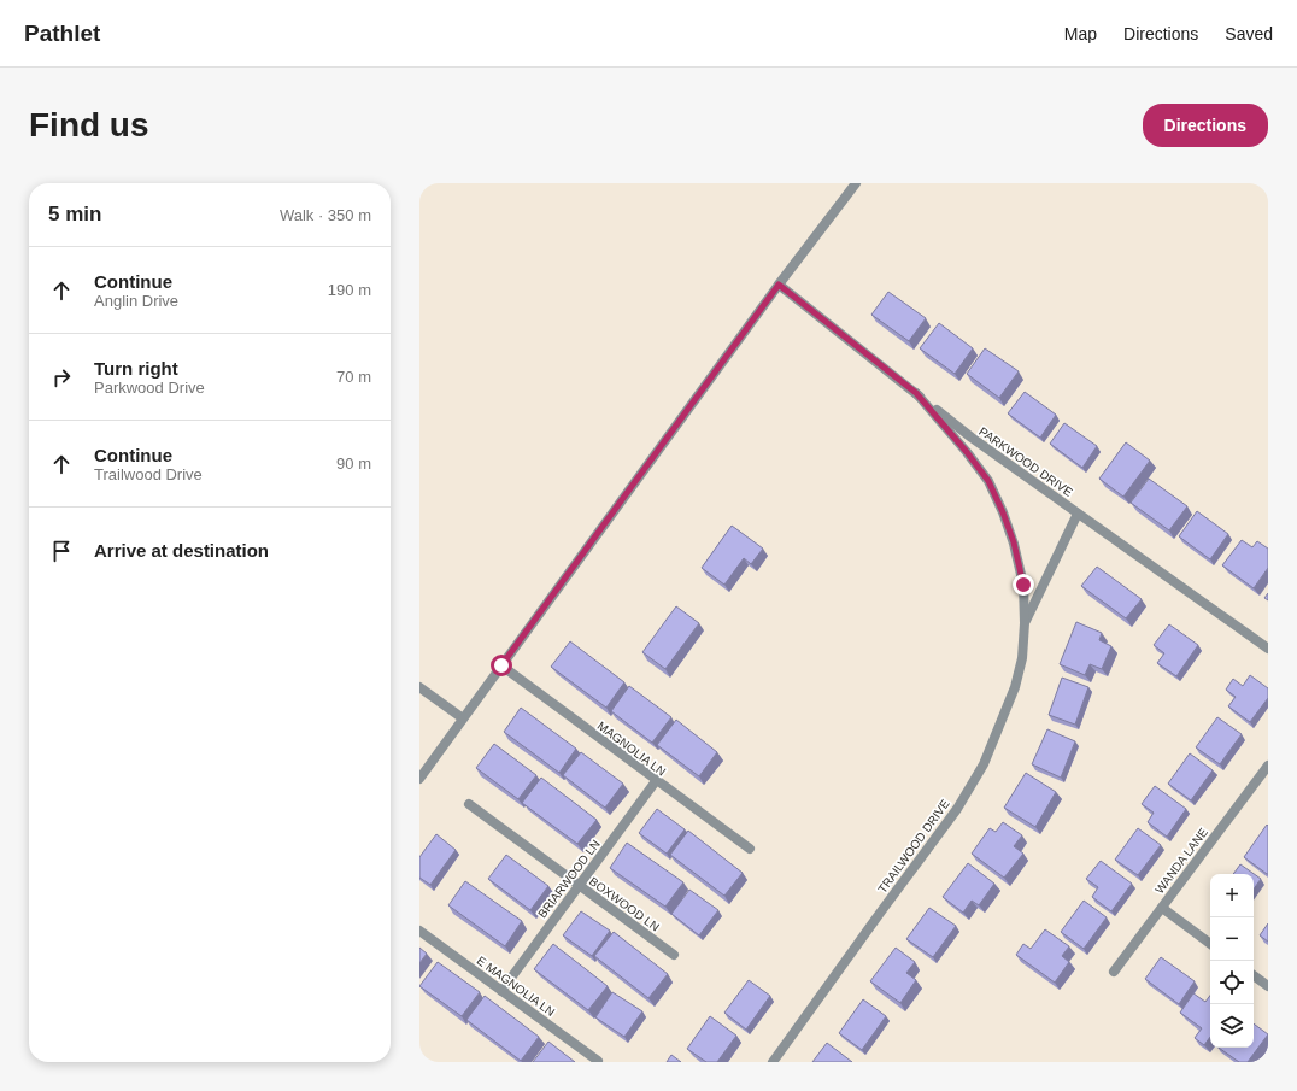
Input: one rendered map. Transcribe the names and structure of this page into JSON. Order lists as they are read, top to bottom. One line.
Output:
{"streets":{"street":["PARKWOOD DRIVE","MAGNOLIA LN","TRAILWOOD DRIVE","WANDA LANE","BRIARWOOD LN","BOXWOOD LN","E MAGNOLIA LN"]},"crossings":[["PARKWOOD DRIVE","TRAILWOOD DRIVE"],["MAGNOLIA LN","BRIARWOOD LN"],["BRIARWOOD LN","BOXWOOD LN"],["BRIARWOOD LN","E MAGNOLIA LN"]],"page":{"header":"Pathlet","nav":["Map","Directions","Saved"],"buttons":"Directions","title":"Find us","heading":["5 min","Walk · 350 m"],"list":[["Continue","Anglin Drive","190 m"],["Turn right","Parkwood Drive","70 m"],["Continue","Trailwood Drive","90 m"],"Arrive at destination"],"map_buttons":["+","−"]}}
